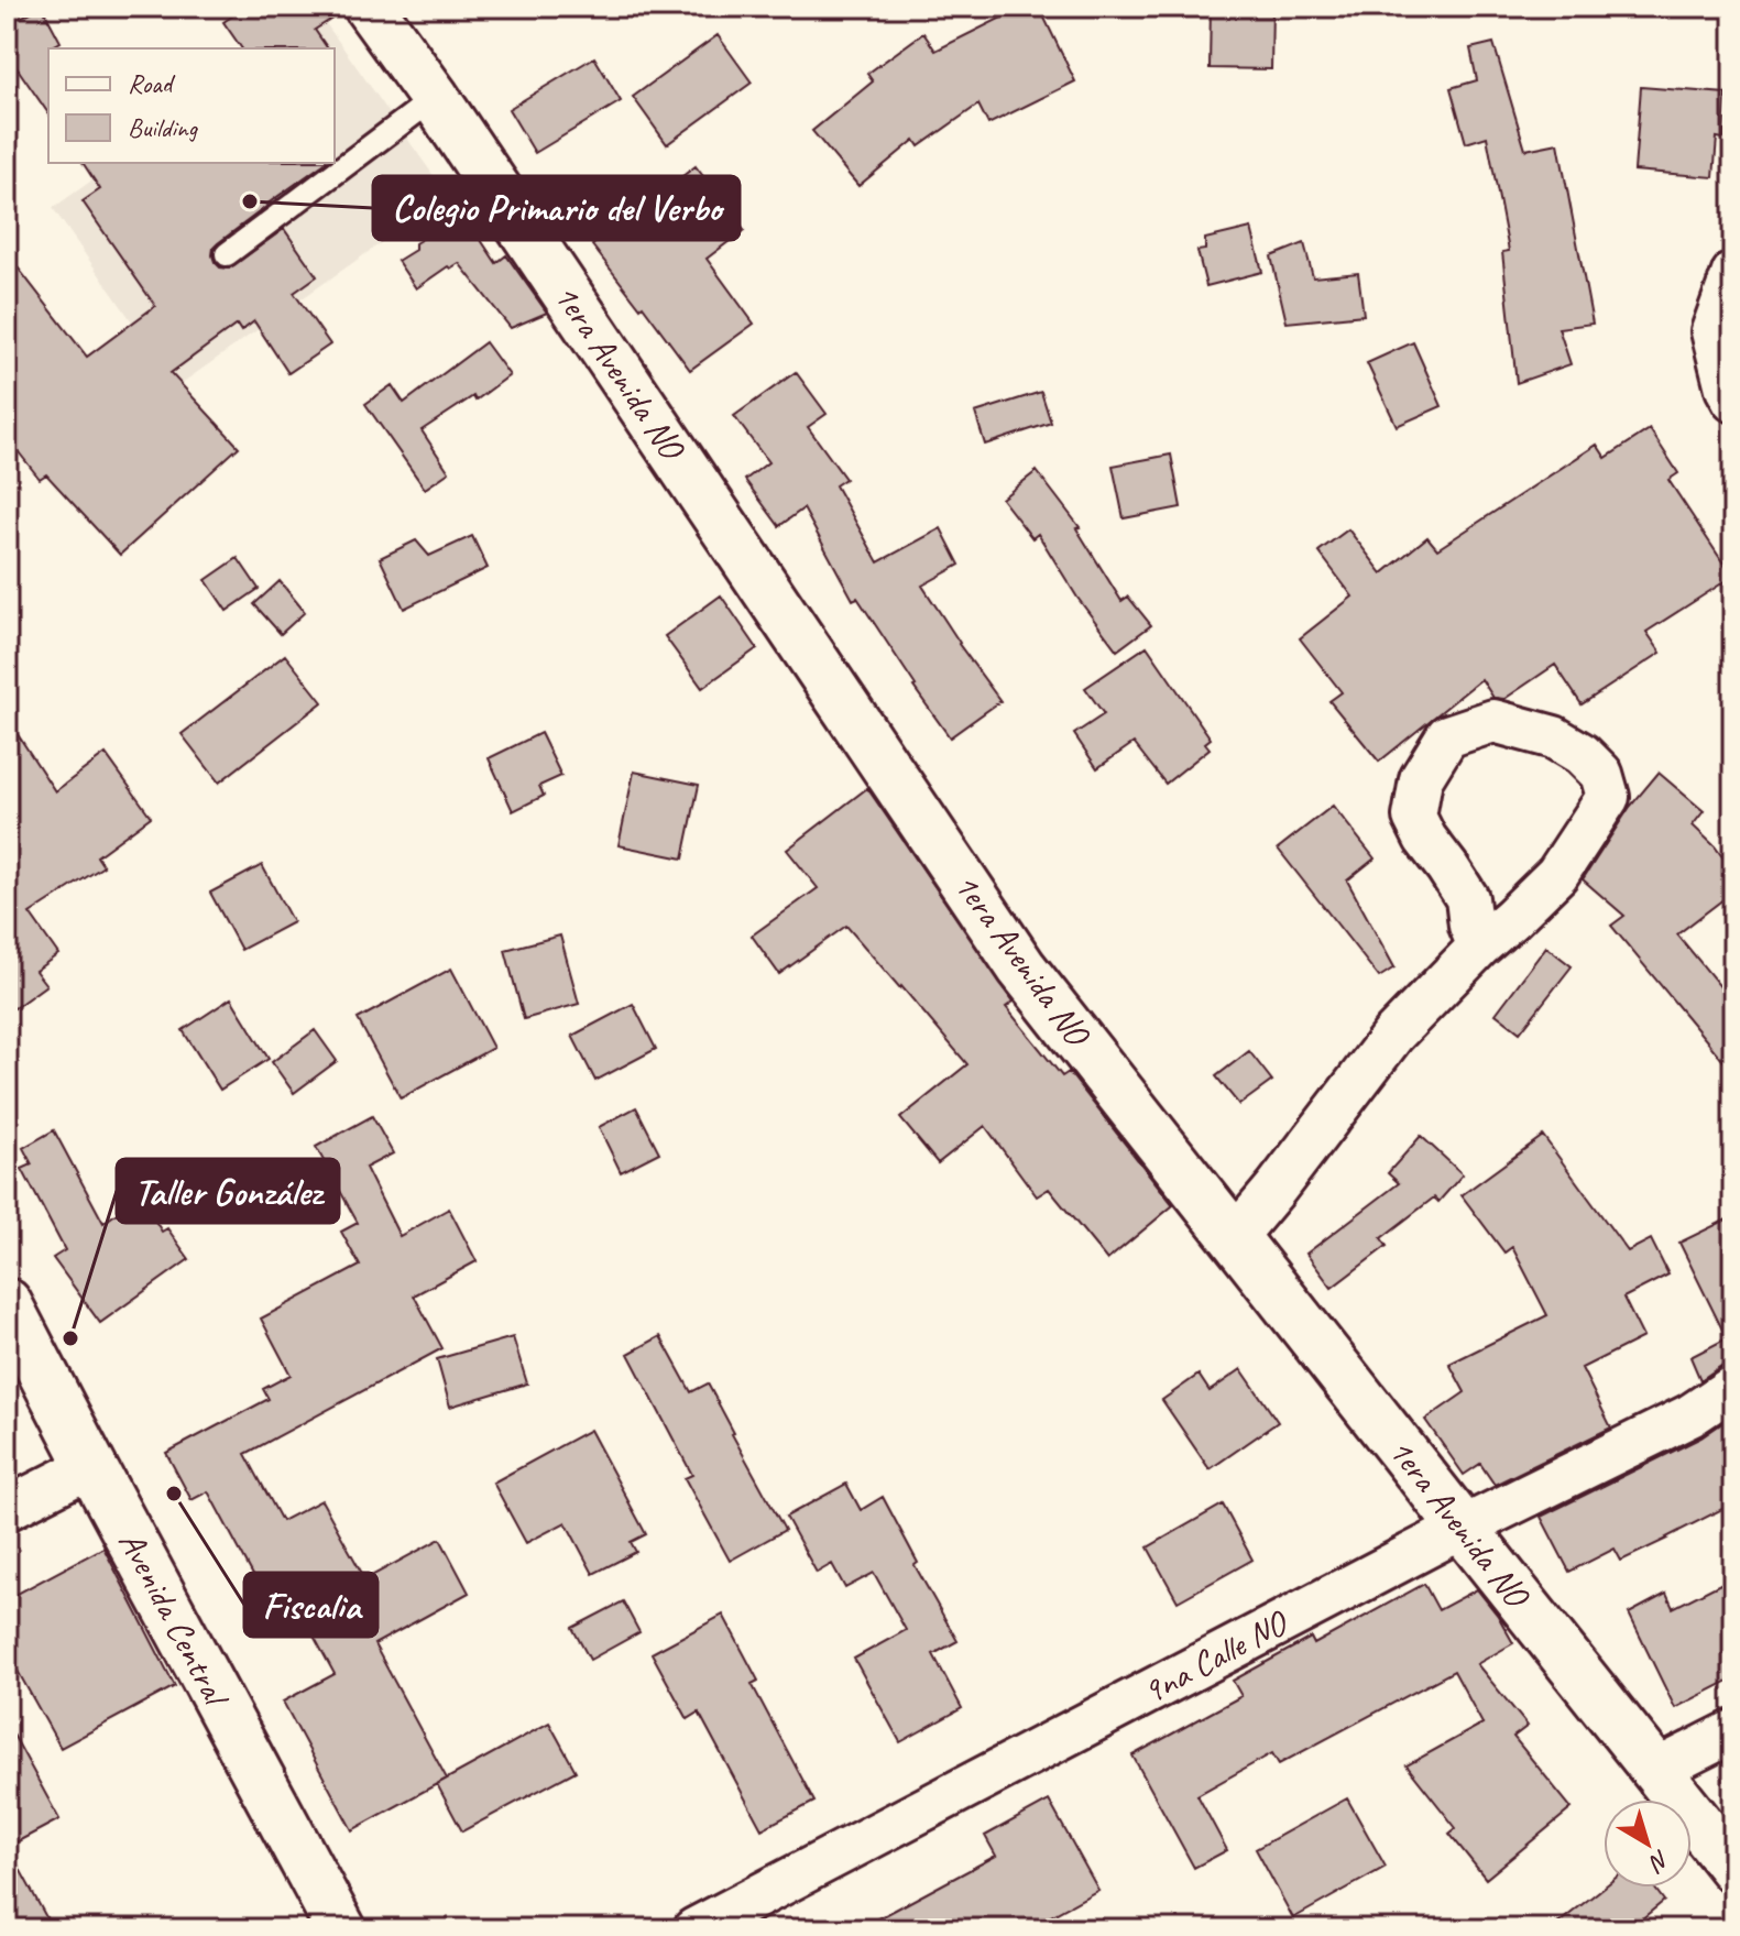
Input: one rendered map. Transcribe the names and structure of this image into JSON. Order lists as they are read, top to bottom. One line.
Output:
{"streets":{"street":["1era Avenida NO","Avenida Central","9na Calle NO"]},"crossings":[["1era Avenida NO","9na Calle NO"]],"places":["Colegio Primario del Verbo","Taller González","Fiscalia"],"legend":["Road","Building"],"north":"bottom right"}
